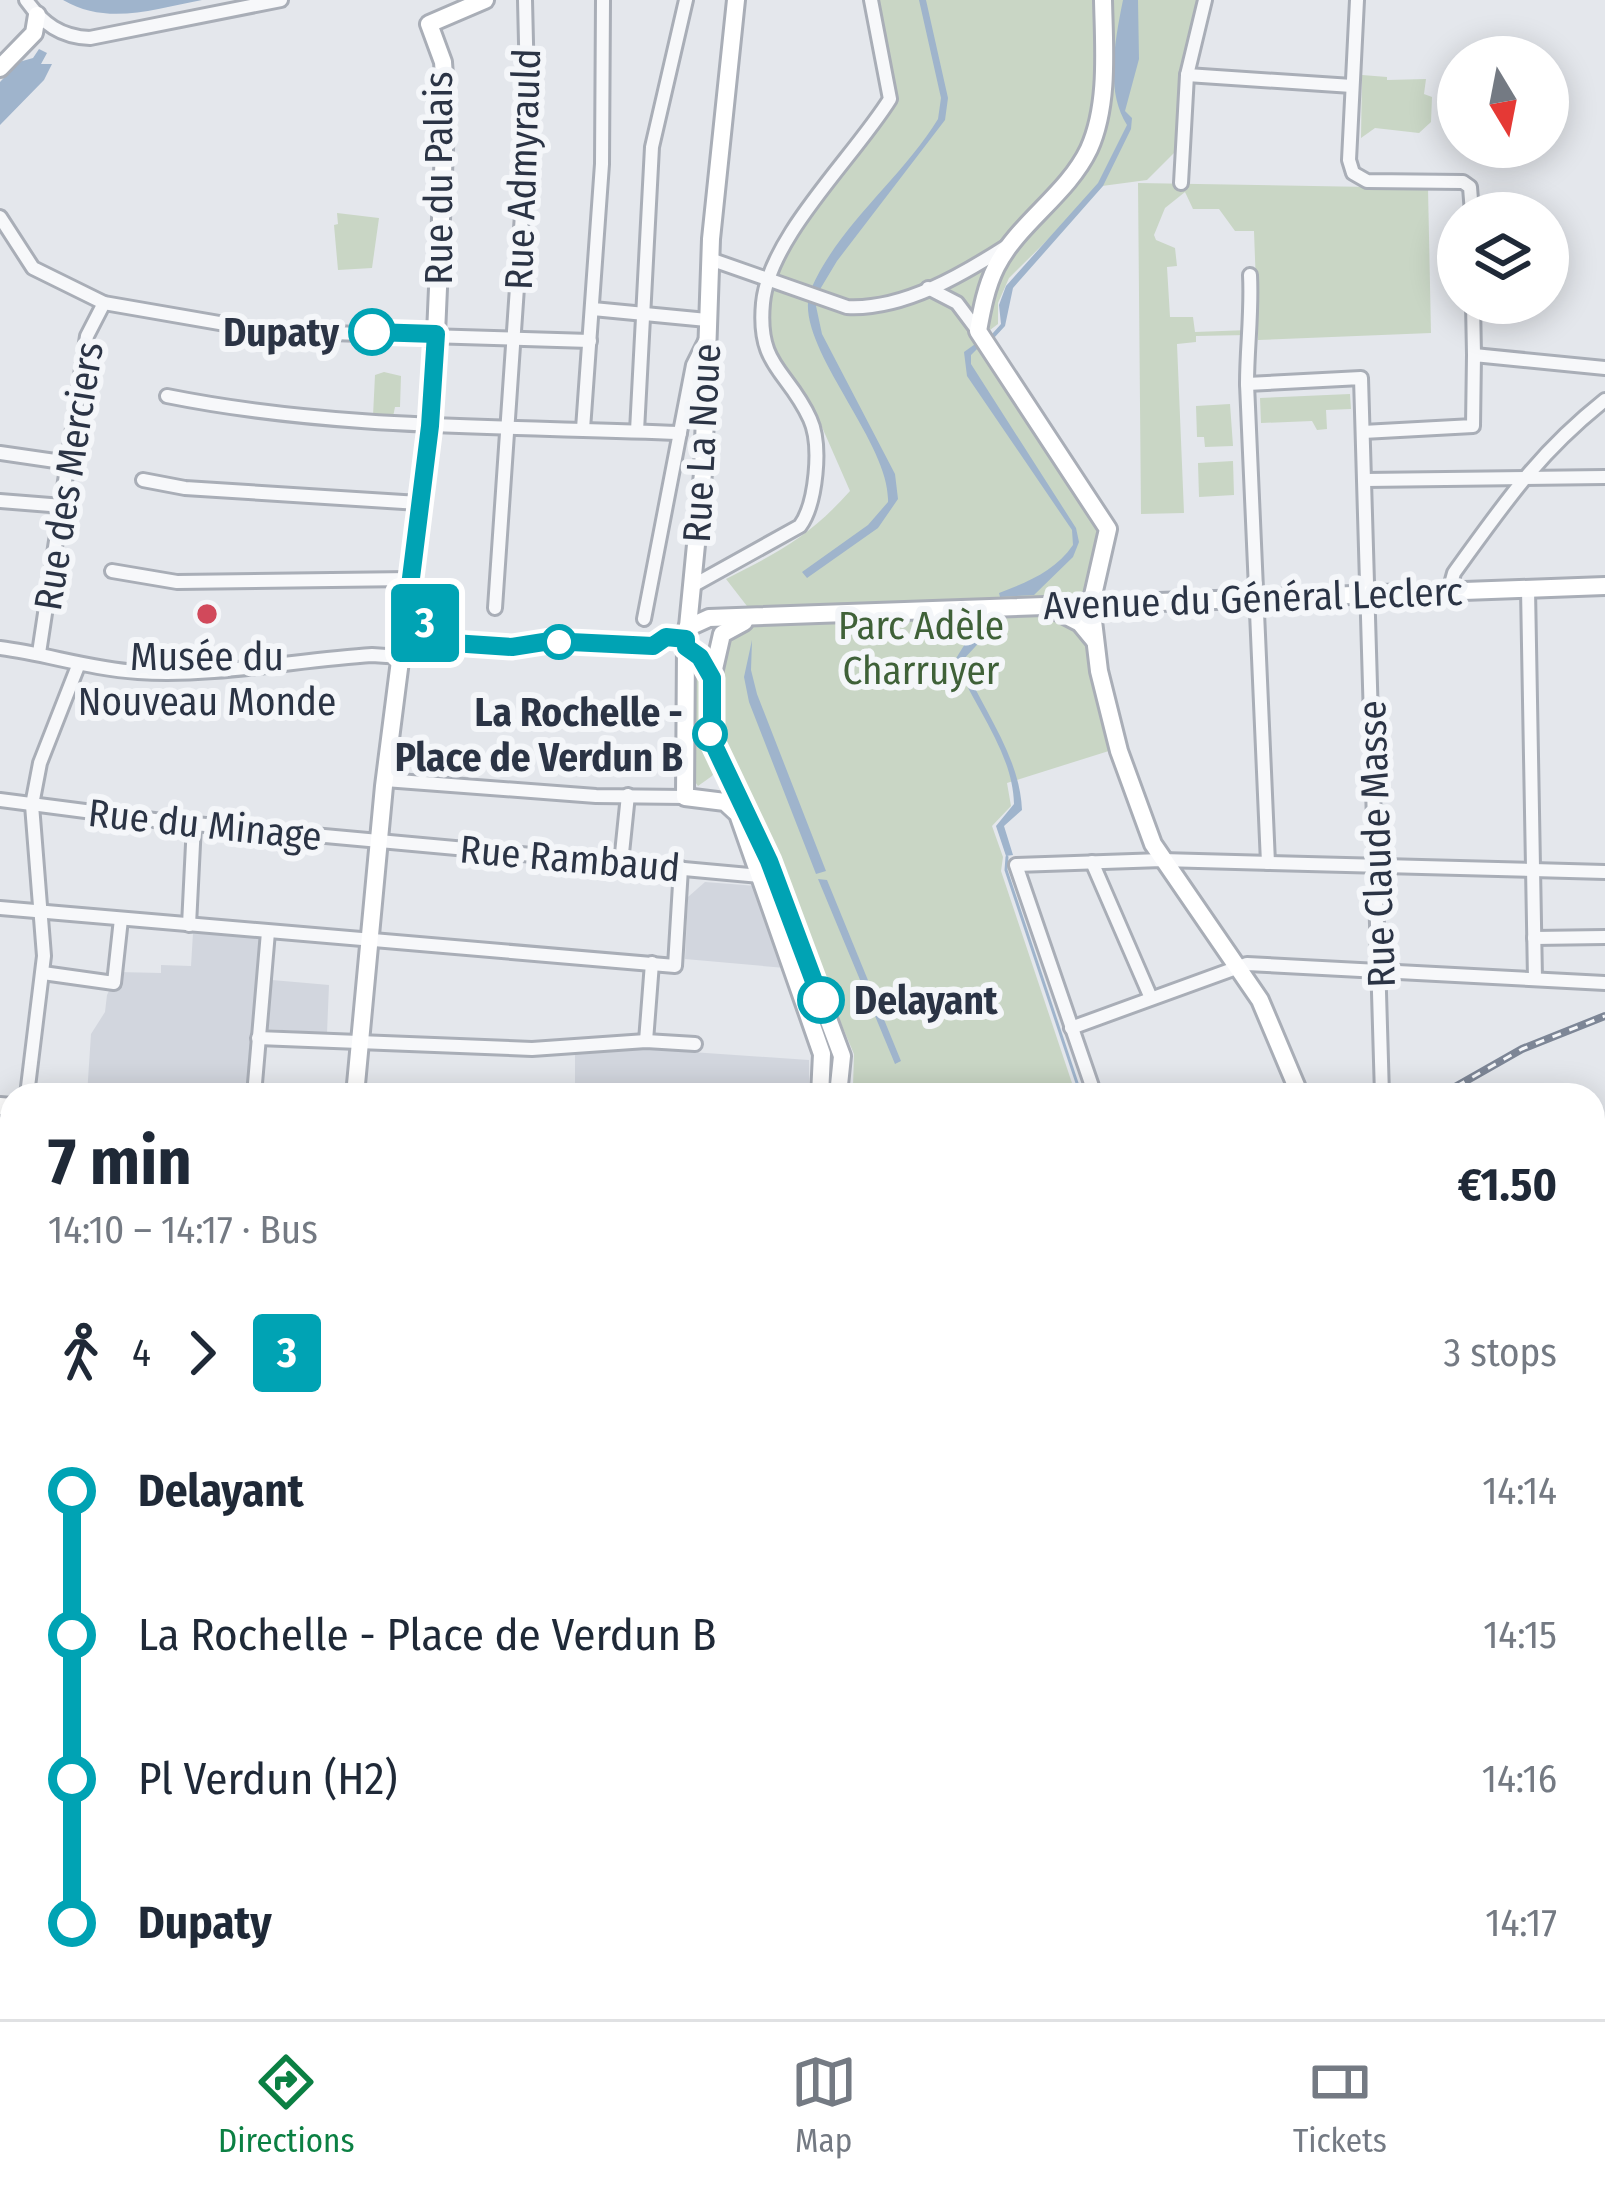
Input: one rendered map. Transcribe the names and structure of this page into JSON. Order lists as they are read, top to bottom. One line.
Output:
{"streets":{"street":["Rue Admyrauld","Rue du Palais","Rue La Noue","Rue des Merciers","Avenue du Général Leclerc","Rue du Minage","Rue Claude Masse","Rue Rambaud"]},"crossings":[["Rue du Palais","Rue du Minage"],["Rue du Palais","Rue Rambaud"],["Rue La Noue","Avenue du Général Leclerc"],["Avenue du Général Leclerc","Rue Claude Masse"],["Rue du Minage","Rue Rambaud"]],"parks":["Parc Adèle Charruyer"],"places":["Dupaty","Musée du Nouveau Monde","La Rochelle - Place de Verdun B","Delayant"],"lines":["bus line 3"],"north":"bottom","page":{"on_map":"3","heading":["7 min","14:10 – 14:17 · Bus","€1.50"],"legs":["4","3","3 stops"],"list":[{"name":"Delayant","value":"14:14"},{"name":"La Rochelle - Place de Verdun B","value":"14:15"},{"name":"Pl Verdun (H2)","value":"14:16"},{"name":"Dupaty","value":"14:17"}],"tabs":["Directions","Map","Tickets"]}}
